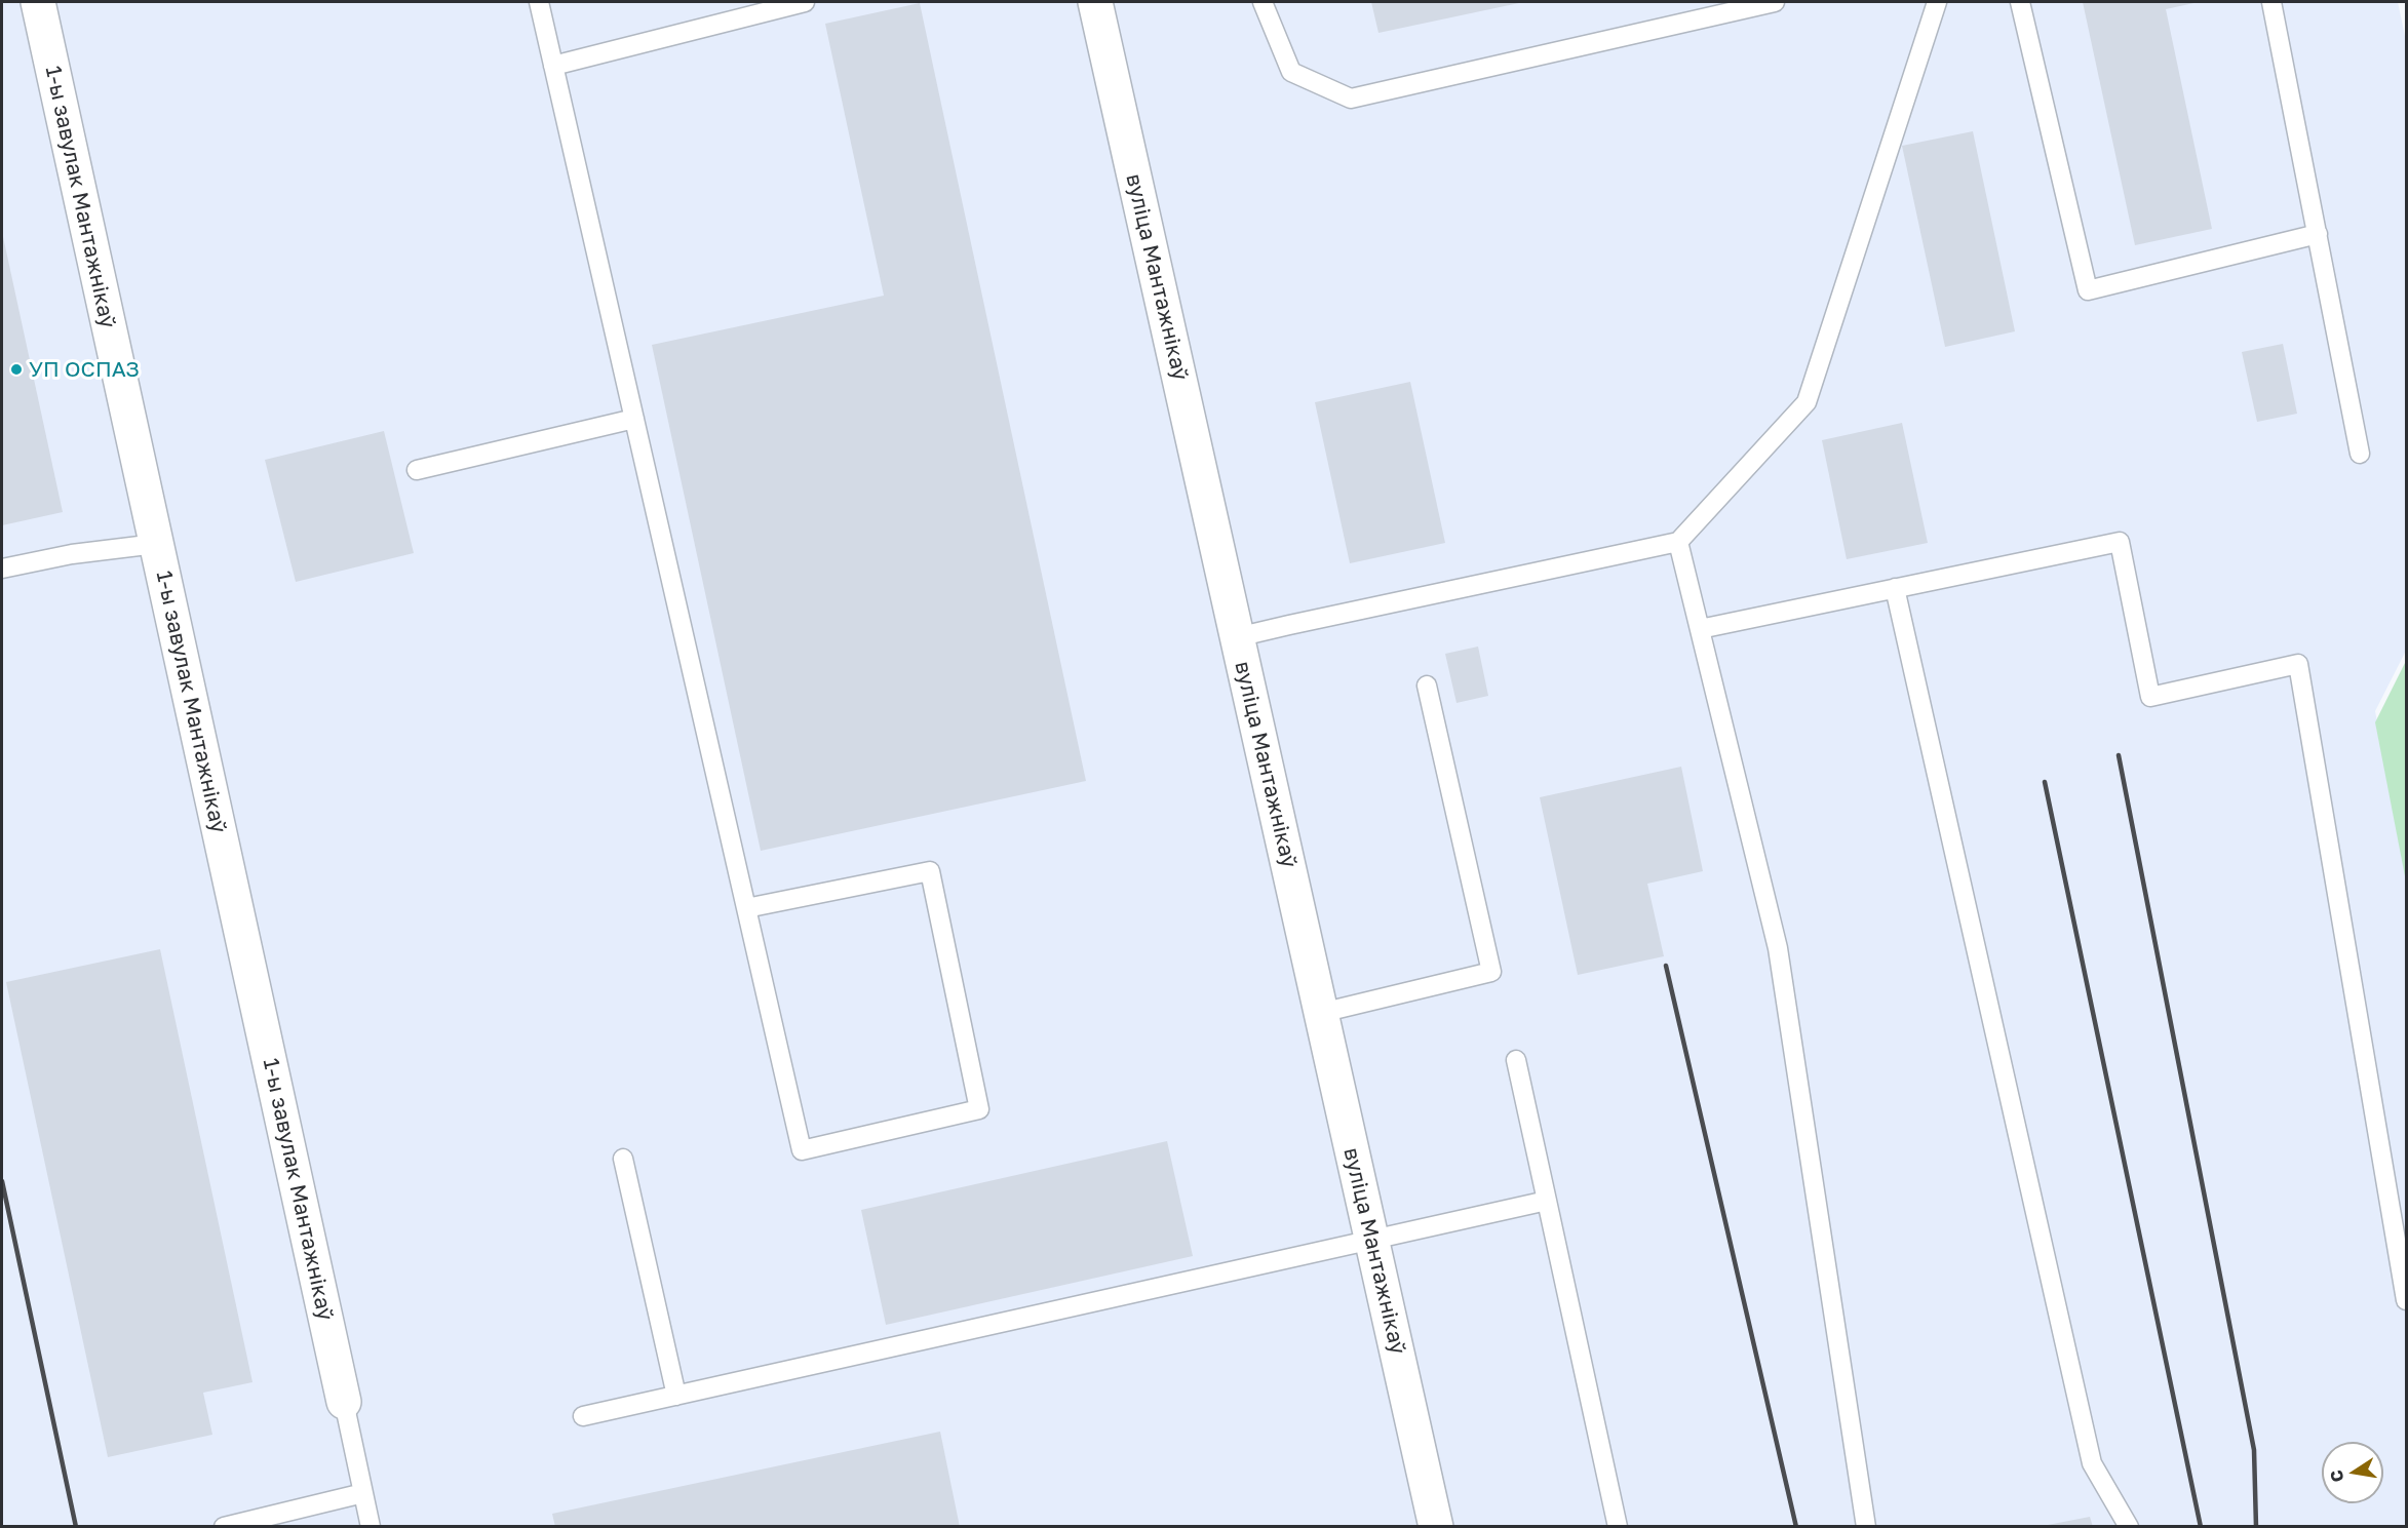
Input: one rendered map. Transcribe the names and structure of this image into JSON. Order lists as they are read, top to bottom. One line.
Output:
{"streets":{"street":["1-ы завулак Мантажнікаў","вуліца Мантажнікаў"]},"places":["УП ОСПАЗ"],"north":"left"}
